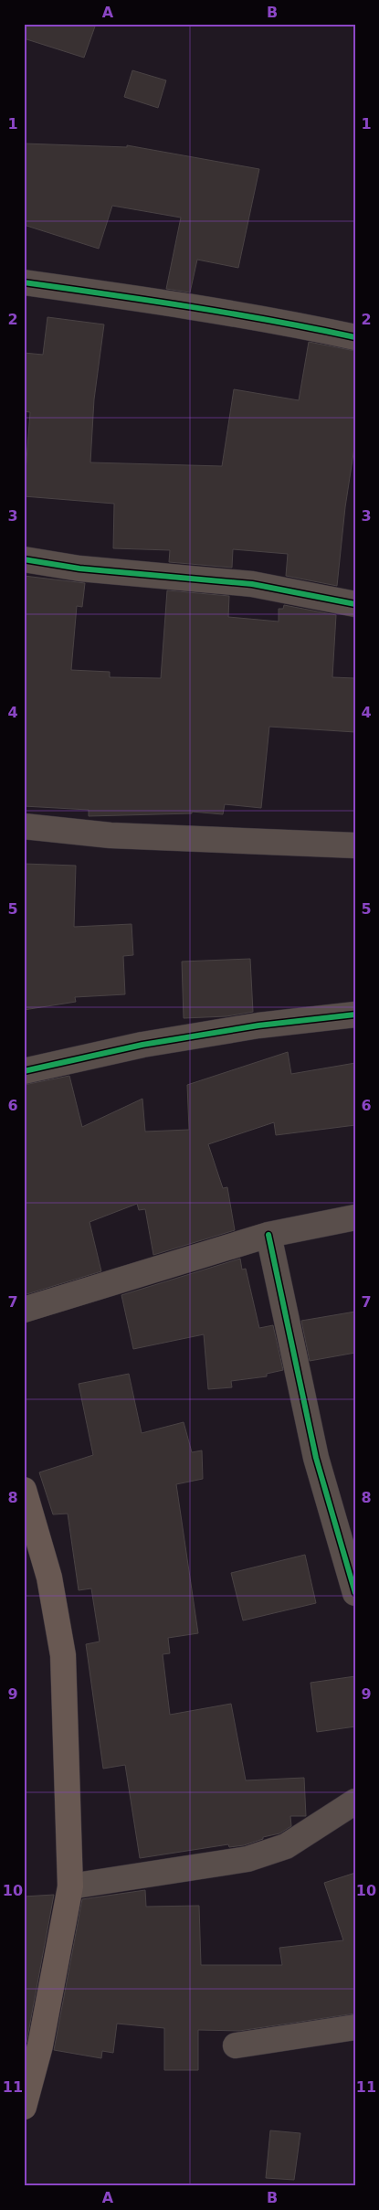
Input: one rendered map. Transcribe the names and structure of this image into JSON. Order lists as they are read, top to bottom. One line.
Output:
{"grid":{"columns":["A","B"],"rows":["1","2","3","4","5","6","7","8","9","10","11"]}}
